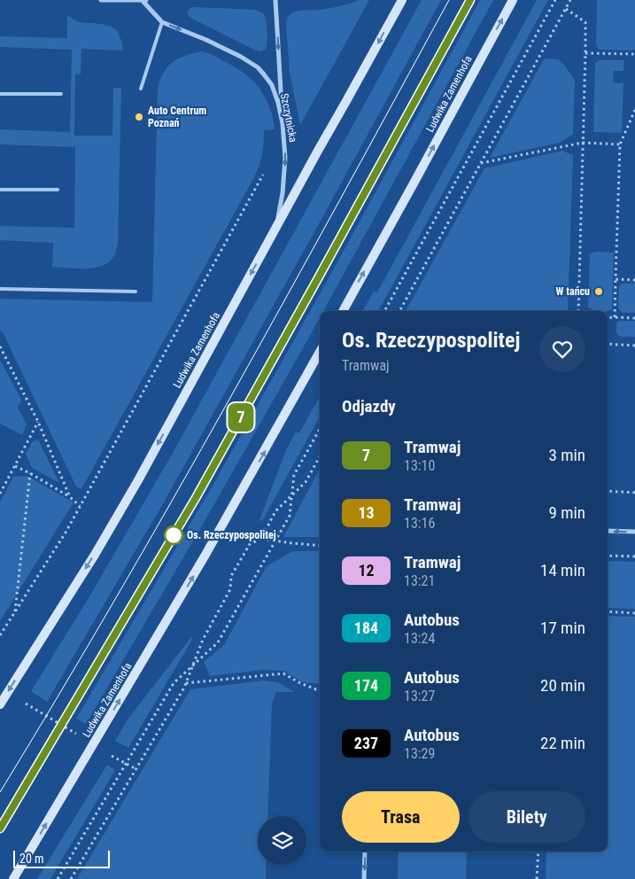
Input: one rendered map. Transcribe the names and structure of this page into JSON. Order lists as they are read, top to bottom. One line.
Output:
{"streets":{"main road":["Ludwika Zamenhofa"],"street":["Szczytnicka"]},"crossings":[["Ludwika Zamenhofa","Szczytnicka"]],"places":["Auto Centrum Poznań","W tańcu","Os. Rzeczypospolitej"],"lines":["tram line 7"],"scale_bar":"20 m","page":{"on_map":"7","heading":[["Os. Rzeczypospolitej","Tramwaj"],"Odjazdy"],"list":[{"mark":"7","name":"Tramwaj","note":"13:10","value":"3 min"},{"mark":"13","name":"Tramwaj","note":"13:16","value":"9 min"},{"mark":"12","name":"Tramwaj","note":"13:21","value":"14 min"},{"mark":"184","name":"Autobus","note":"13:24","value":"17 min"},{"mark":"174","name":"Autobus","note":"13:27","value":"20 min"},{"mark":"237","name":"Autobus","note":"13:29","value":"22 min"}],"buttons":["Trasa","Bilety"],"scale":"20 m"}}
